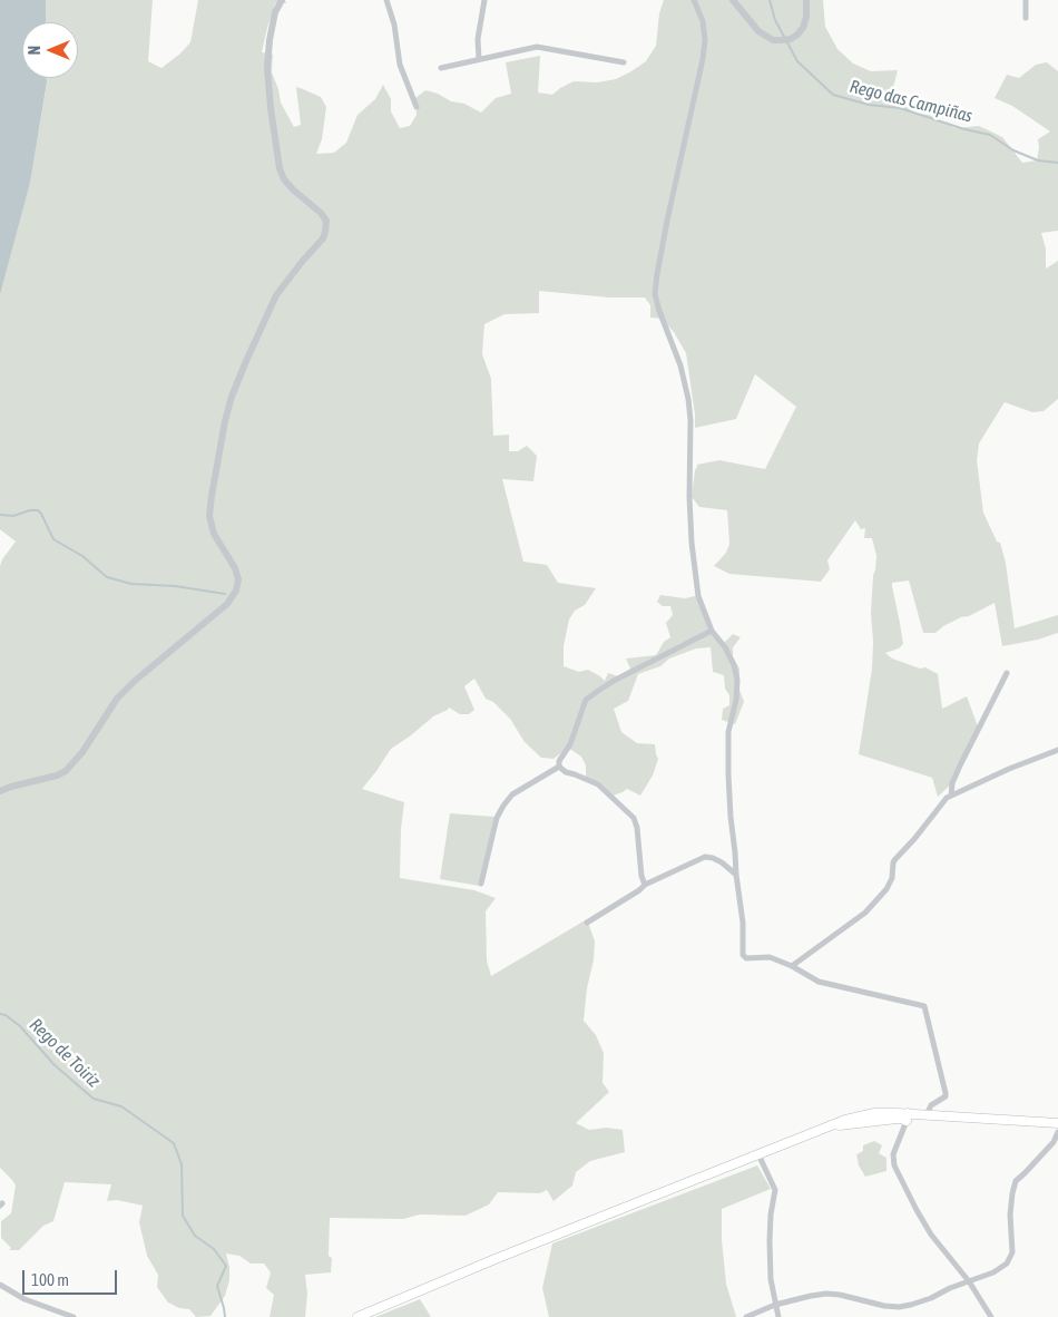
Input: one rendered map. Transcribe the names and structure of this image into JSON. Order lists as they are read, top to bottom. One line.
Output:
{"water":["Rego das Campiñas","Rego de Toiriz"],"scale_bar":"100 m","north":"left"}
